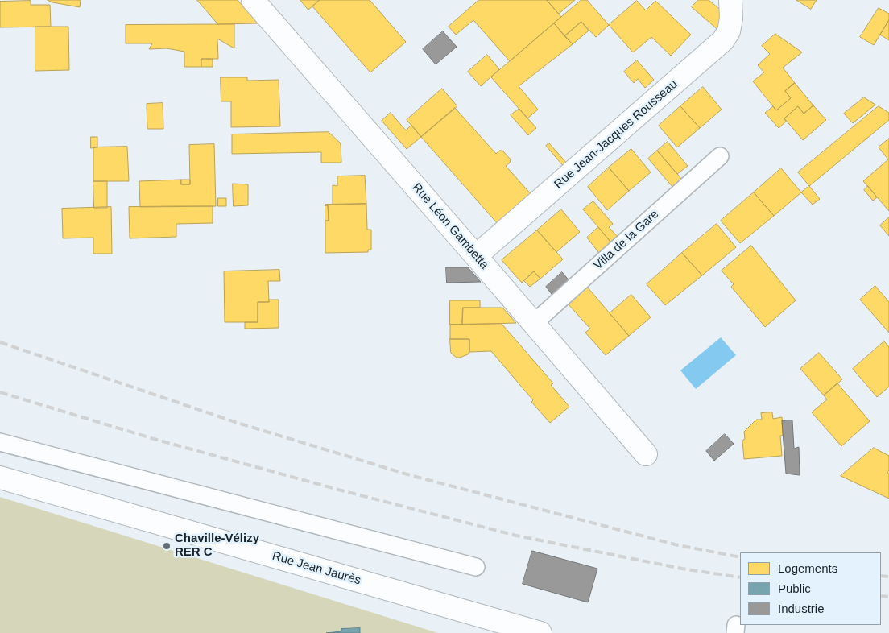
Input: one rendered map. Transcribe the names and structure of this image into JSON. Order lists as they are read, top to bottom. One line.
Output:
{"streets":{"street":["Rue Jean-Jacques Rousseau","Rue Léon Gambetta","Rue Jean Jaurès"],"lane":["Villa de la Gare"]},"crossings":[["Rue Jean-Jacques Rousseau","Rue Léon Gambetta"],["Rue Léon Gambetta","Villa de la Gare"]],"places":["Chaville-Vélizy RER C"],"legend":["Logements","Public","Industrie"]}
